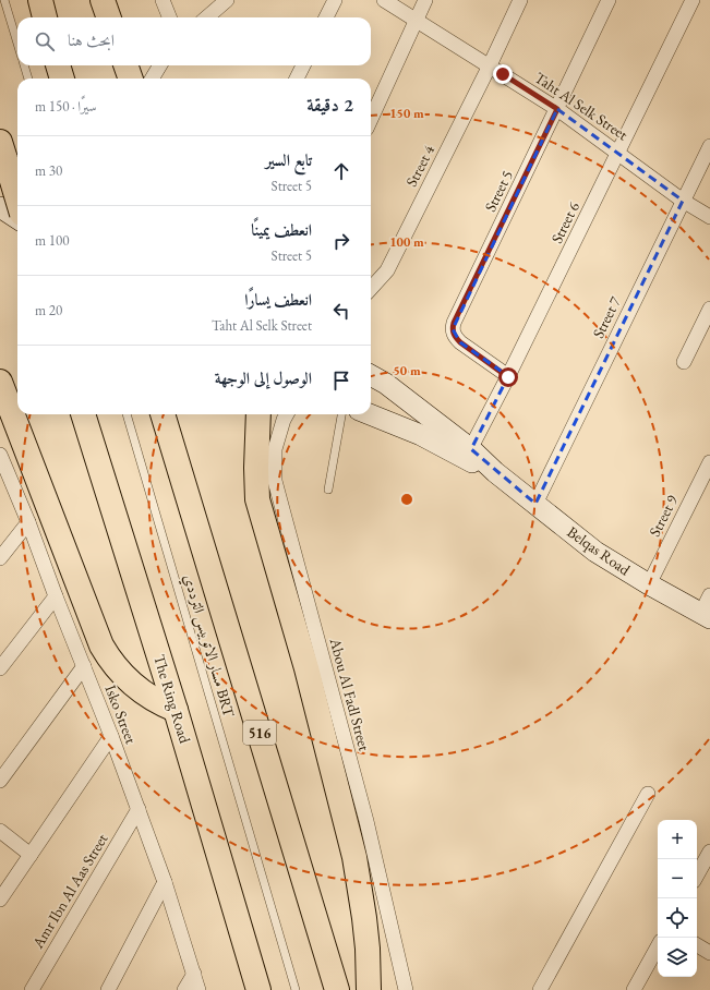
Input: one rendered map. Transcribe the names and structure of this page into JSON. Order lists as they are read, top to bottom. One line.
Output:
{"streets":{"highway":["The Ring Road","516"],"main road":["Belqas Road"],"street":["Taht Al Selk Street","Street 4","Street 5","Street 6","Street 7","Street 9","Abou Al Fadl Street","Isko Street","Amr Ibn Al Aas Street"],"lane":["مسار الاتوبيس الترددي BRT"]},"crossings":[["Taht Al Selk Street","Street 4"],["Taht Al Selk Street","Street 5"],["Taht Al Selk Street","Street 6"],["Taht Al Selk Street","Street 7"],["Street 5","Street 6"],["Street 6","Belqas Road"],["Street 7","Belqas Road"],["Street 9","Belqas Road"],["Isko Street","Amr Ibn Al Aas Street"]],"page":{"search":"ابحث هنا","heading":["2 دقيقة","سيرًا · 150 m"],"list":[["تابع السير","Street 5","30 m"],["انعطف يمينًا","Street 5","100 m"],["انعطف يسارًا","Taht Al Selk Street","20 m"],"الوصول إلى الوجهة"],"map_buttons":["+","−"]},"rings":["150 m","100 m","50 m"]}
